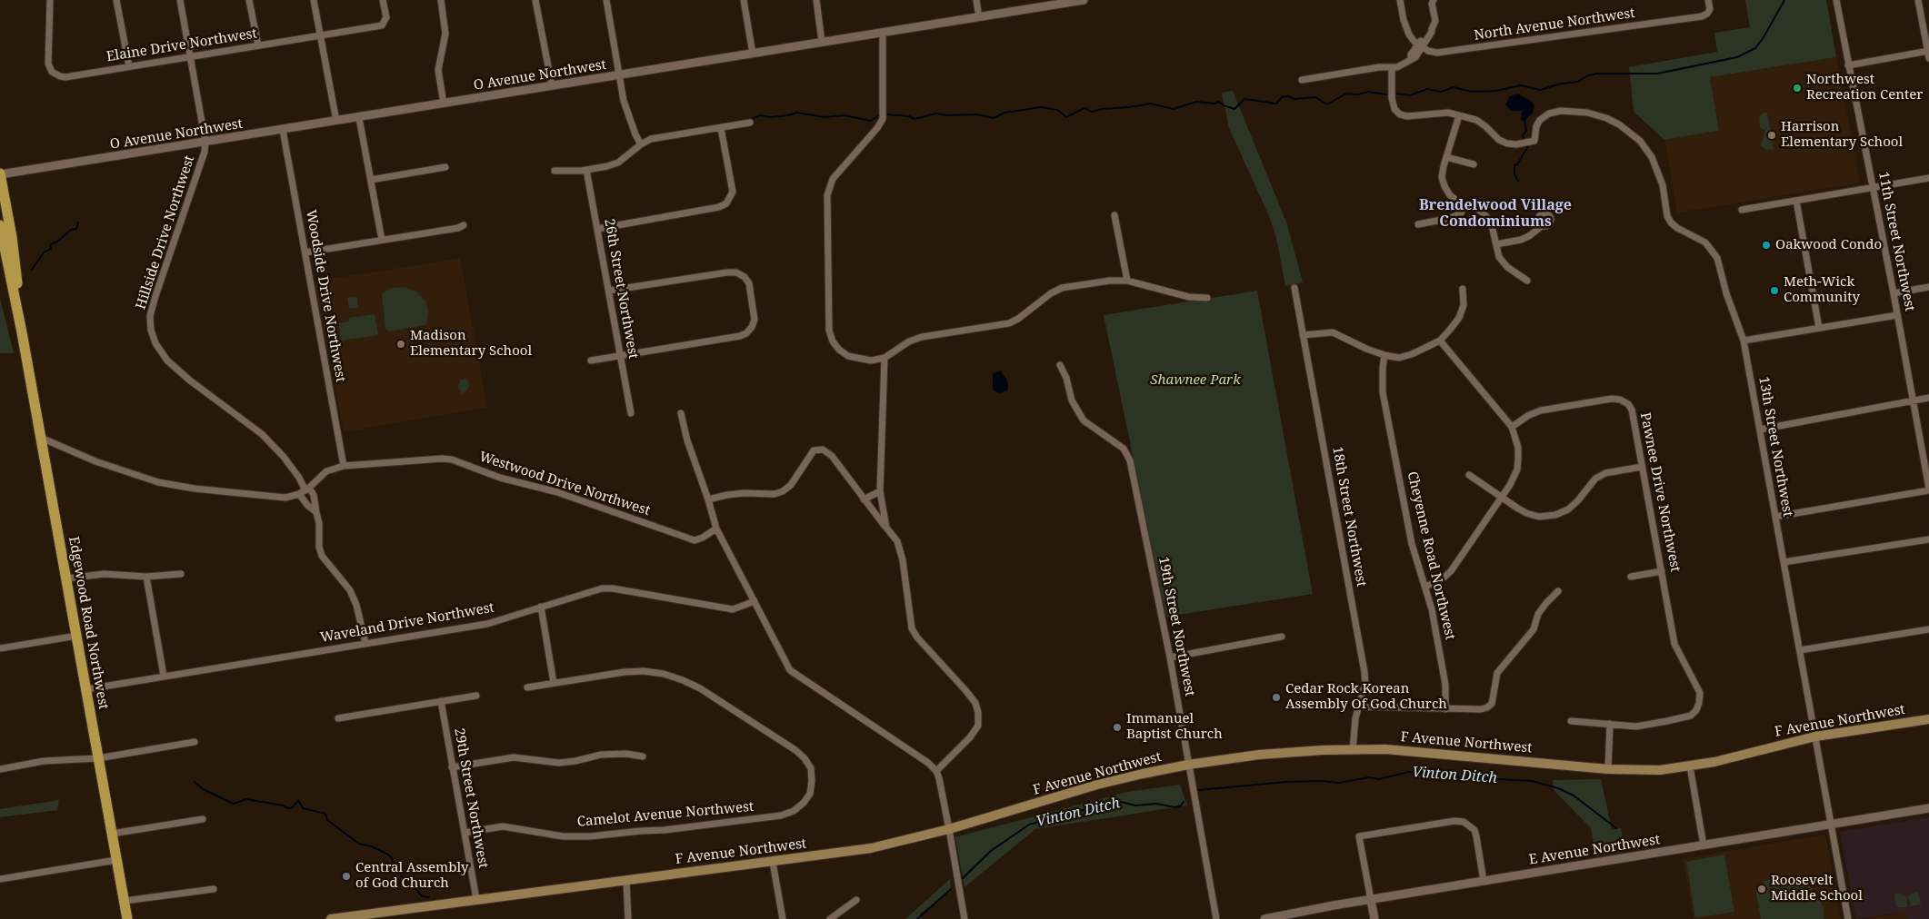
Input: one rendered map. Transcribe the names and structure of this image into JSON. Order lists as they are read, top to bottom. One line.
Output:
{"streets":{"main road":["Edgewood Road Northwest","F Avenue Northwest"],"street":["North Avenue Northwest","Elaine Drive Northwest","O Avenue Northwest","Hillside Drive Northwest","11th Street Northwest","26th Street Northwest","Woodside Drive Northwest","13th Street Northwest","Westwood Drive Northwest","Pawnee Drive Northwest","18th Street Northwest","Cheyenne Road Northwest","Waveland Drive Northwest","19th Street Northwest","29th Street Northwest","Camelot Avenue Northwest","E Avenue Northwest"]},"crossings":[["Elaine Drive Northwest","Hillside Drive Northwest"],["O Avenue Northwest","Hillside Drive Northwest"],["O Avenue Northwest","Woodside Drive Northwest"],["O Avenue Northwest","Edgewood Road Northwest"],["Hillside Drive Northwest","Westwood Drive Northwest"],["Hillside Drive Northwest","Waveland Drive Northwest"],["Woodside Drive Northwest","Westwood Drive Northwest"],["13th Street Northwest","F Avenue Northwest"],["13th Street Northwest","E Avenue Northwest"],["Westwood Drive Northwest","Edgewood Road Northwest"],["18th Street Northwest","F Avenue Northwest"],["Edgewood Road Northwest","Waveland Drive Northwest"],["19th Street Northwest","F Avenue Northwest"],["F Avenue Northwest","29th Street Northwest"],["29th Street Northwest","Camelot Avenue Northwest"]],"districts":["Brendelwood Village Condominiums"],"water":["Vinton Ditch"],"parks":["Shawnee Park"],"places":["Northwest Recreation Center","Harrison Elementary School","Oakwood Condo","Meth-Wick Community","Madison Elementary School","Cedar Rock Korean Assembly Of God Church","Immanuel Baptist Church","Central Assembly of God Church","Roosevelt Middle School"]}
